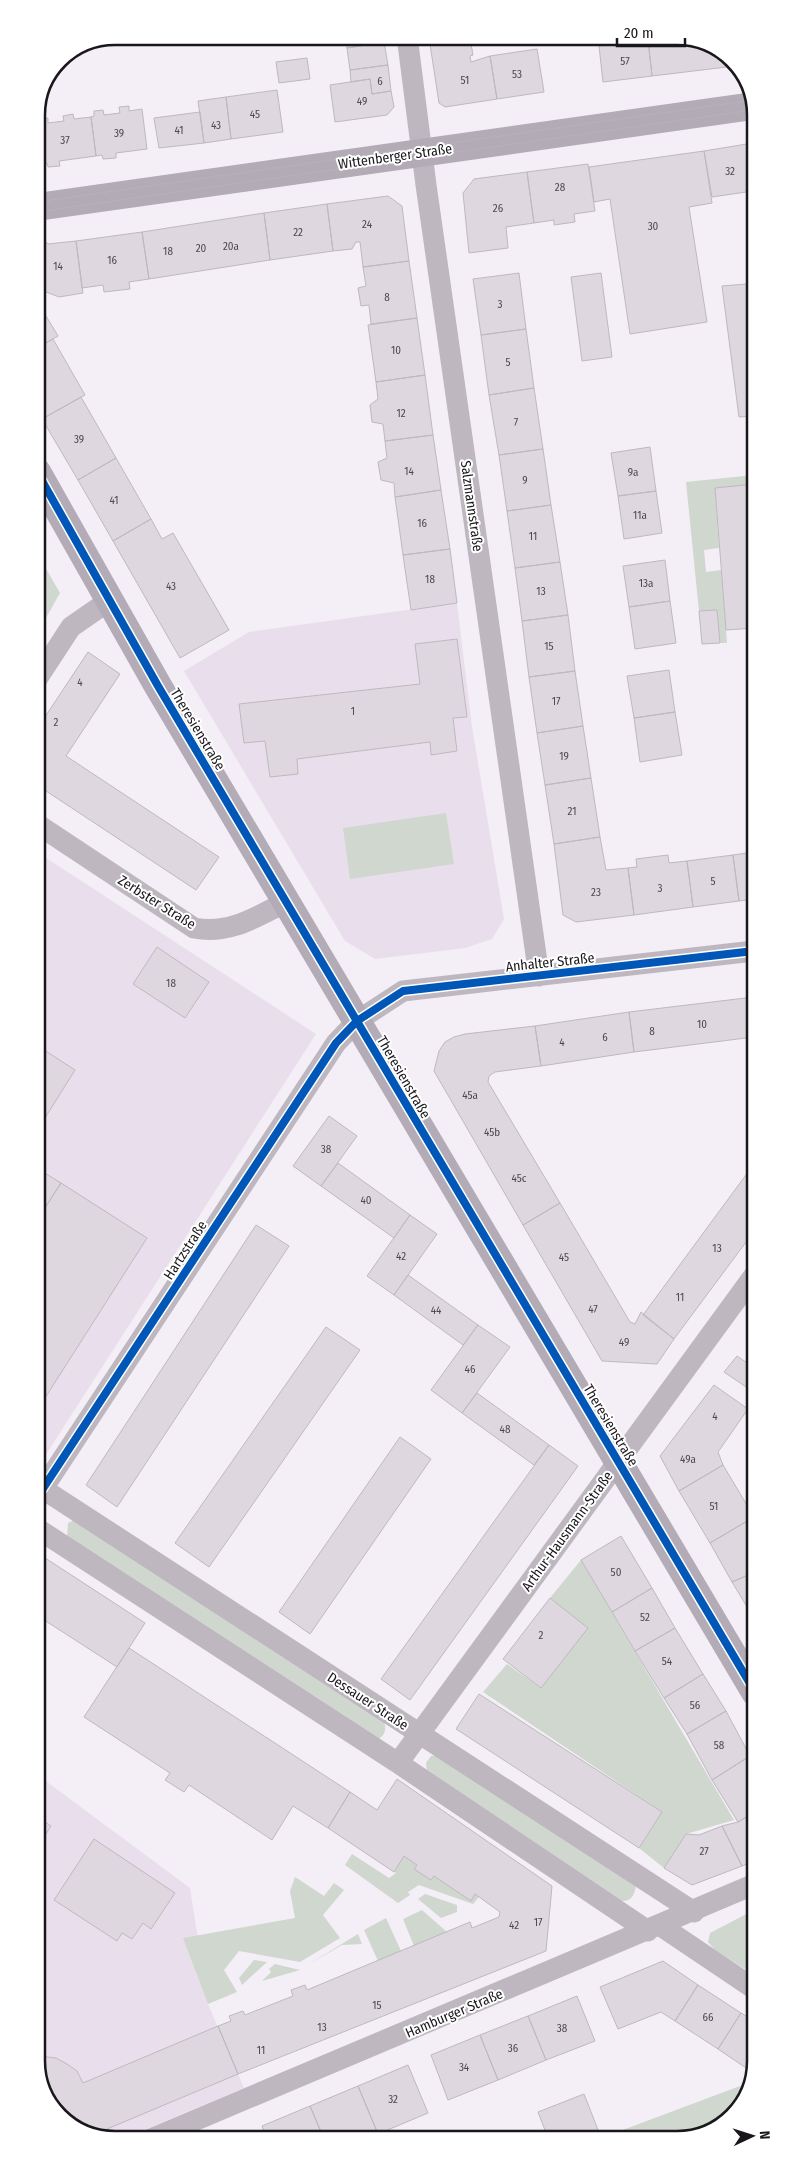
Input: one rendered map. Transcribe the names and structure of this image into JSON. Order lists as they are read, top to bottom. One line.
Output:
{"streets":{"main road":["Wittenberger Straße","Theresienstraße"],"street":["Salzmannstraße","Zerbster Straße","Anhalter Straße","Hartzstraße","Arthur-Hausmann-Straße","Dessauer Straße","Hamburger Straße"]},"crossings":[["Wittenberger Straße","Salzmannstraße"],["Salzmannstraße","Anhalter Straße"],["Theresienstraße","Zerbster Straße"],["Theresienstraße","Anhalter Straße"],["Theresienstraße","Hartzstraße"],["Theresienstraße","Arthur-Hausmann-Straße"],["Anhalter Straße","Hartzstraße"],["Arthur-Hausmann-Straße","Dessauer Straße"],["Dessauer Straße","Hamburger Straße"]],"house_numbers":["57","53","51","6","49","45","43","41","39","37","32","28","26","24","30","22","20a","20","18","16","14","8","3","10","5","12","7","39","14","9a","9","41","11a","16","11","18","13a","43","13","15","4","17","1","2","19","21","5","3","23","18","10","8","6","4","45a","45b","38","45c","40","13","42","45","11","47","44","49","46","4","48","49a","51","50","52","2","54","56","58","27","17","42","15","66","13","38","36","11","34","32"],"scale_bar":"20 m","north":"right"}
